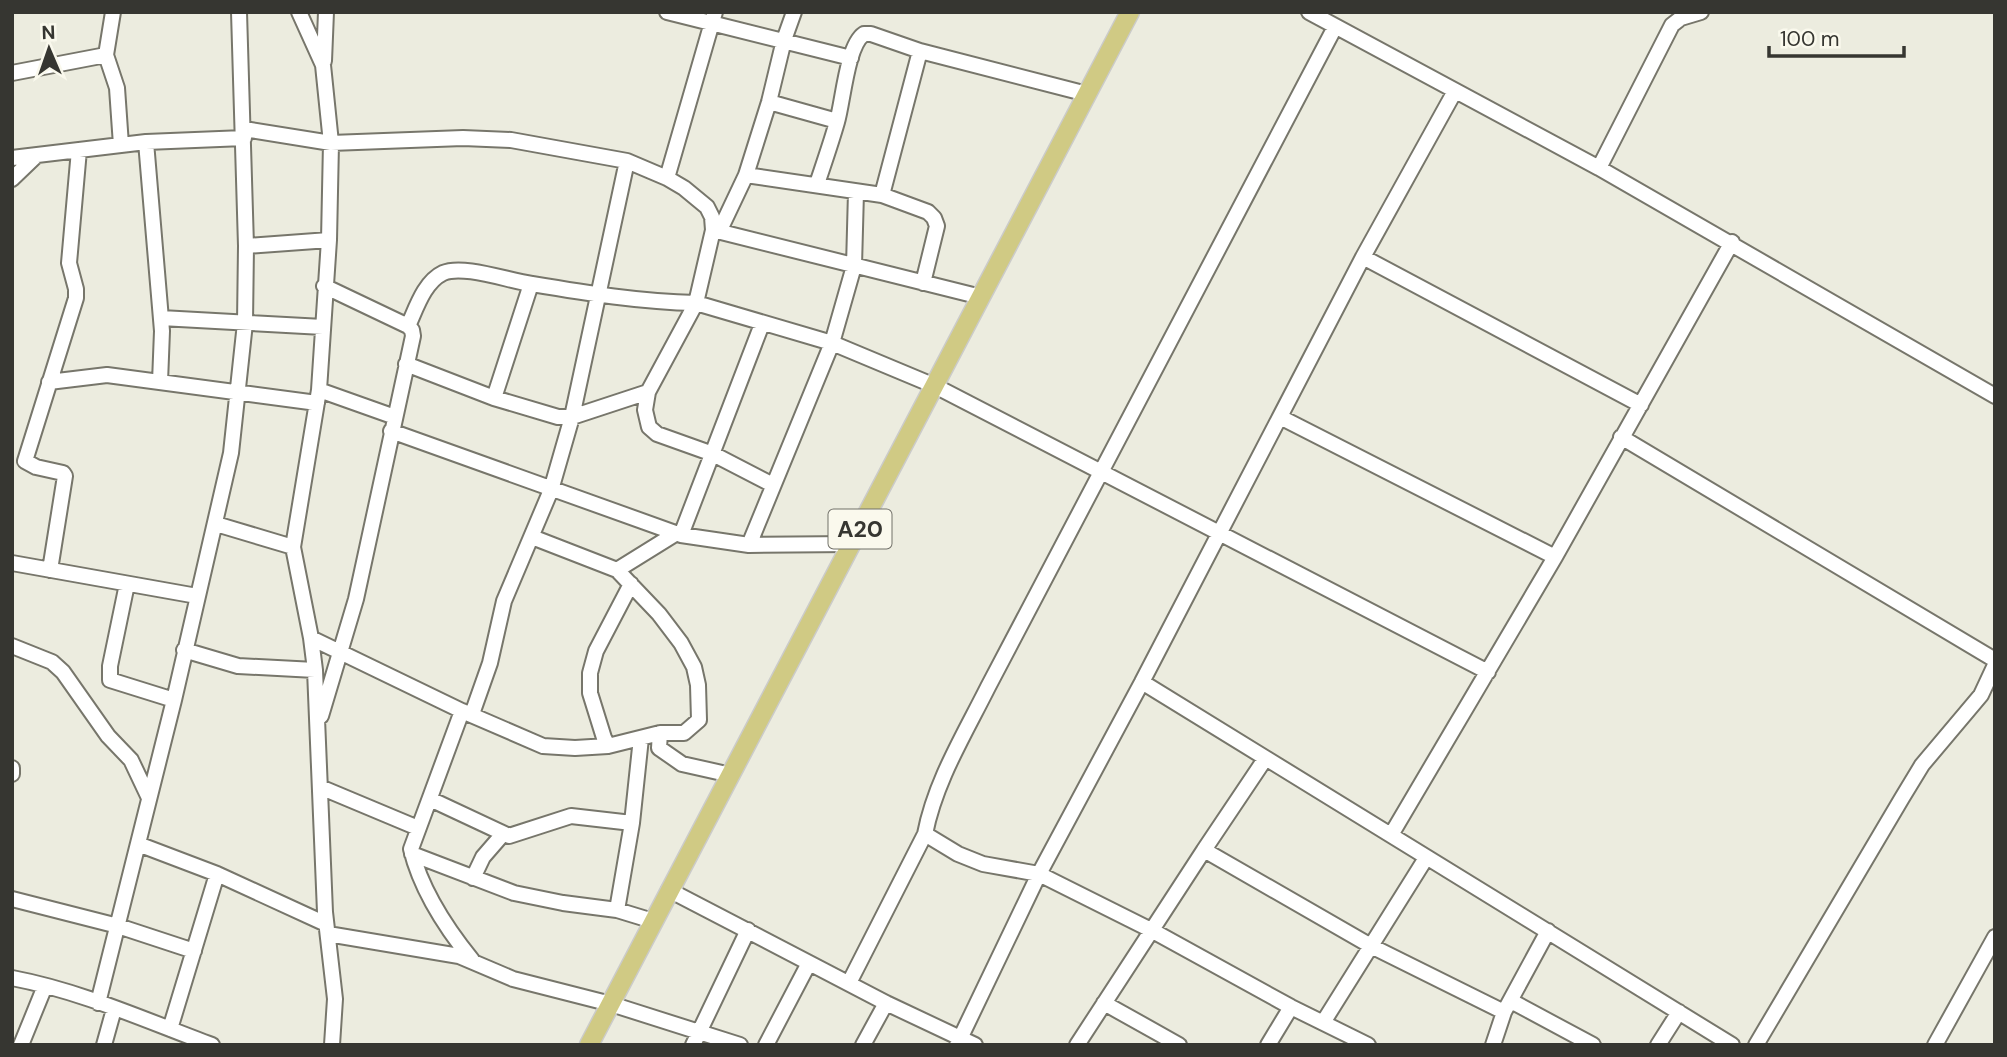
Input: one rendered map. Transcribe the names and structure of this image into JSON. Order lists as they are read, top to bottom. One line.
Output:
{"streets":{"main road":["A20"]},"scale_bar":"100 m","north":"top"}
